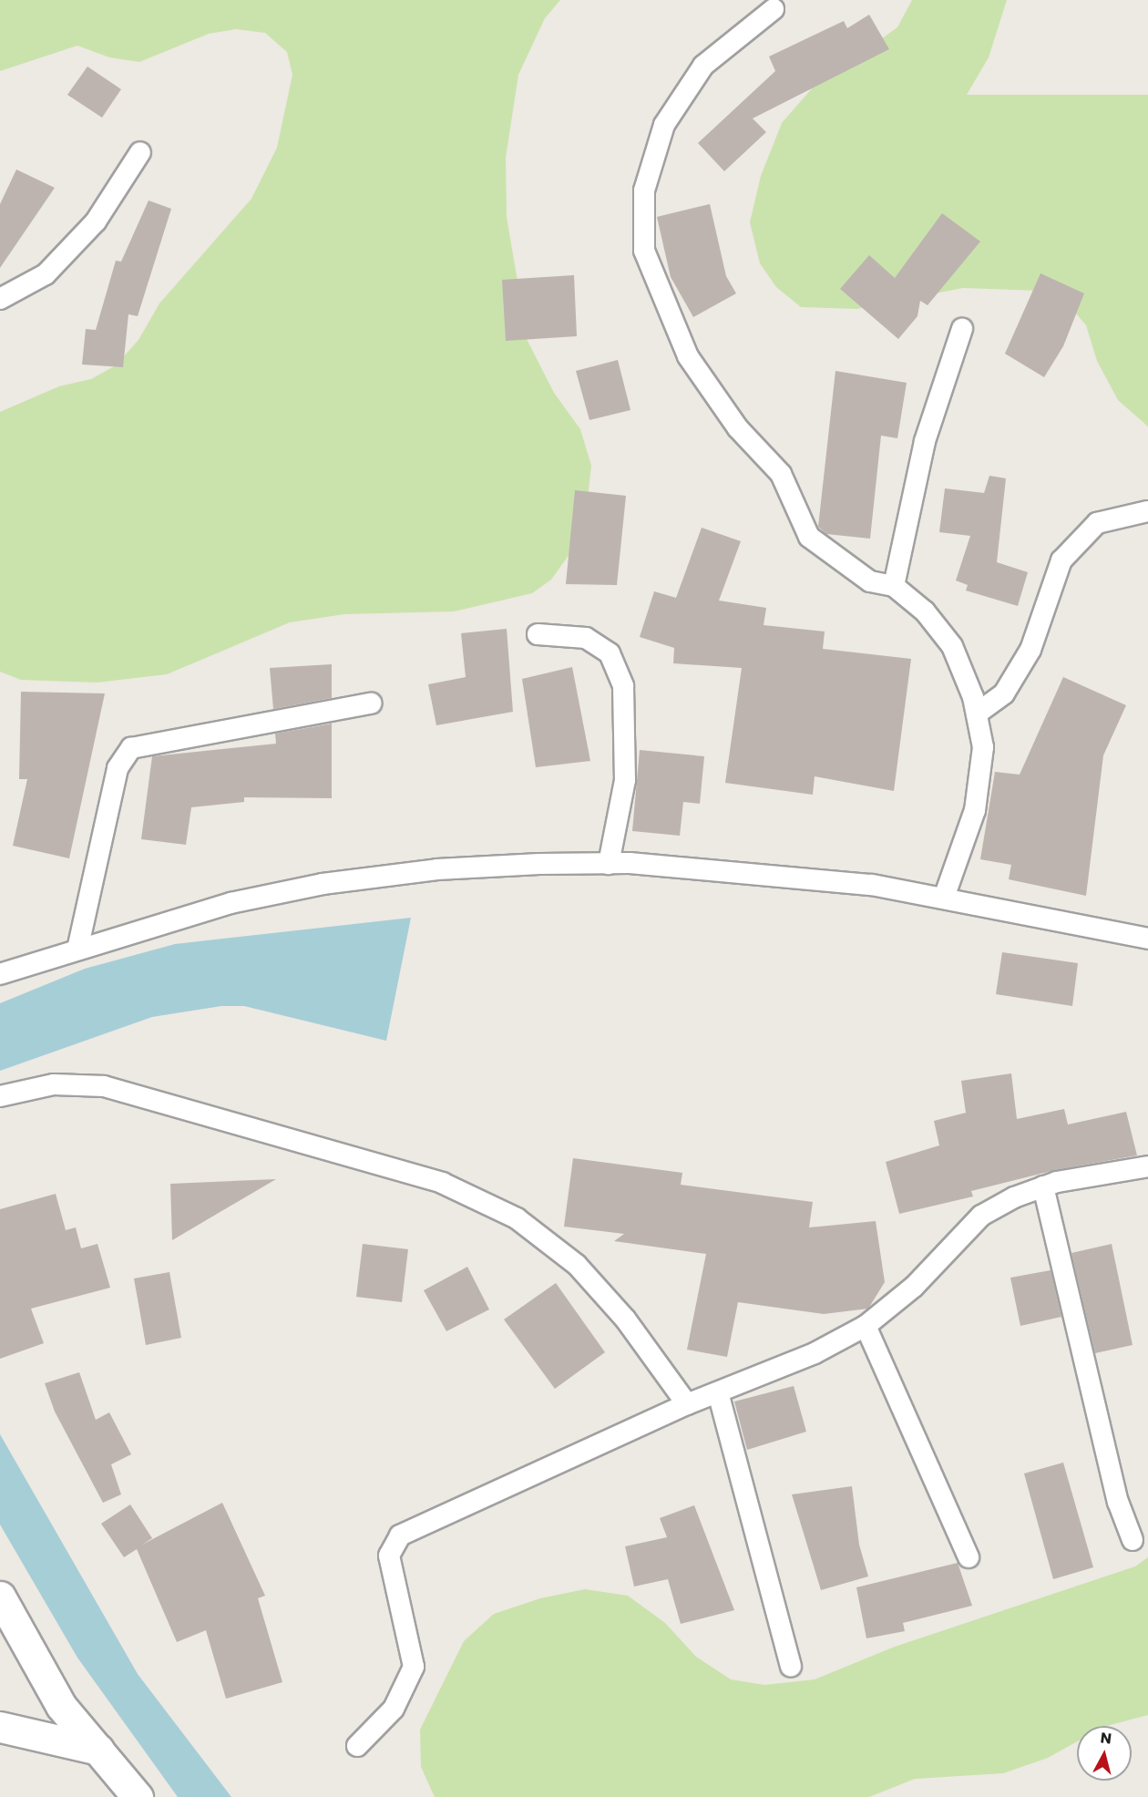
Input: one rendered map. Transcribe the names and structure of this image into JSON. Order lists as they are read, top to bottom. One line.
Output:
{"north":"top"}
